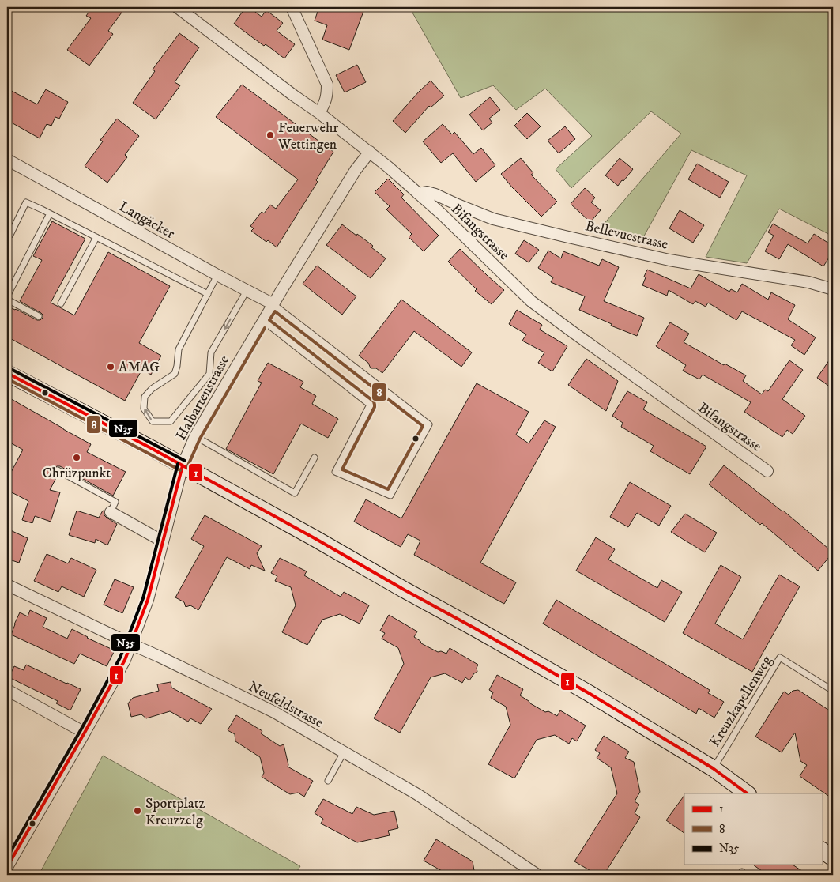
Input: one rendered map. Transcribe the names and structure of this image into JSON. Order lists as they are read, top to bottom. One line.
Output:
{"streets":{"street":["Langäcker","Bifangstrasse","Bellevuestrasse","Halbartenstrasse","Neufeldstrasse"],"lane":["Kreuzkapellenweg"]},"crossings":[["Langäcker","Halbartenstrasse"],["Bifangstrasse","Bellevuestrasse"],["Bifangstrasse","Halbartenstrasse"],["Halbartenstrasse","Neufeldstrasse"]],"places":["Feuerwehr Wettingen","AMAG","Chrüzpunkt","Sportplatz Kreuzzelg"],"lines":["transit line 8","transit line N35","transit line 1"],"legend":["1","8","N35"]}
